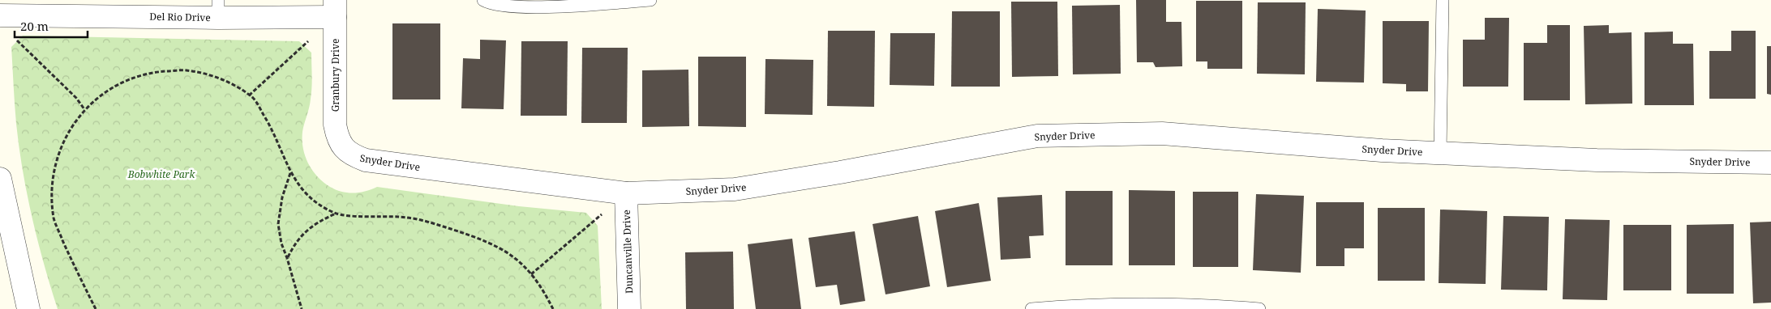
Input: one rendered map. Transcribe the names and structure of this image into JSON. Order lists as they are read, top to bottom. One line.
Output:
{"streets":{"street":["Del Rio Drive","Granbury Drive","Snyder Drive","Duncanville Drive"]},"crossings":[["Del Rio Drive","Granbury Drive"],["Granbury Drive","Snyder Drive"],["Snyder Drive","Duncanville Drive"]],"parks":["Bobwhite Park"],"scale_bar":"20 m"}
